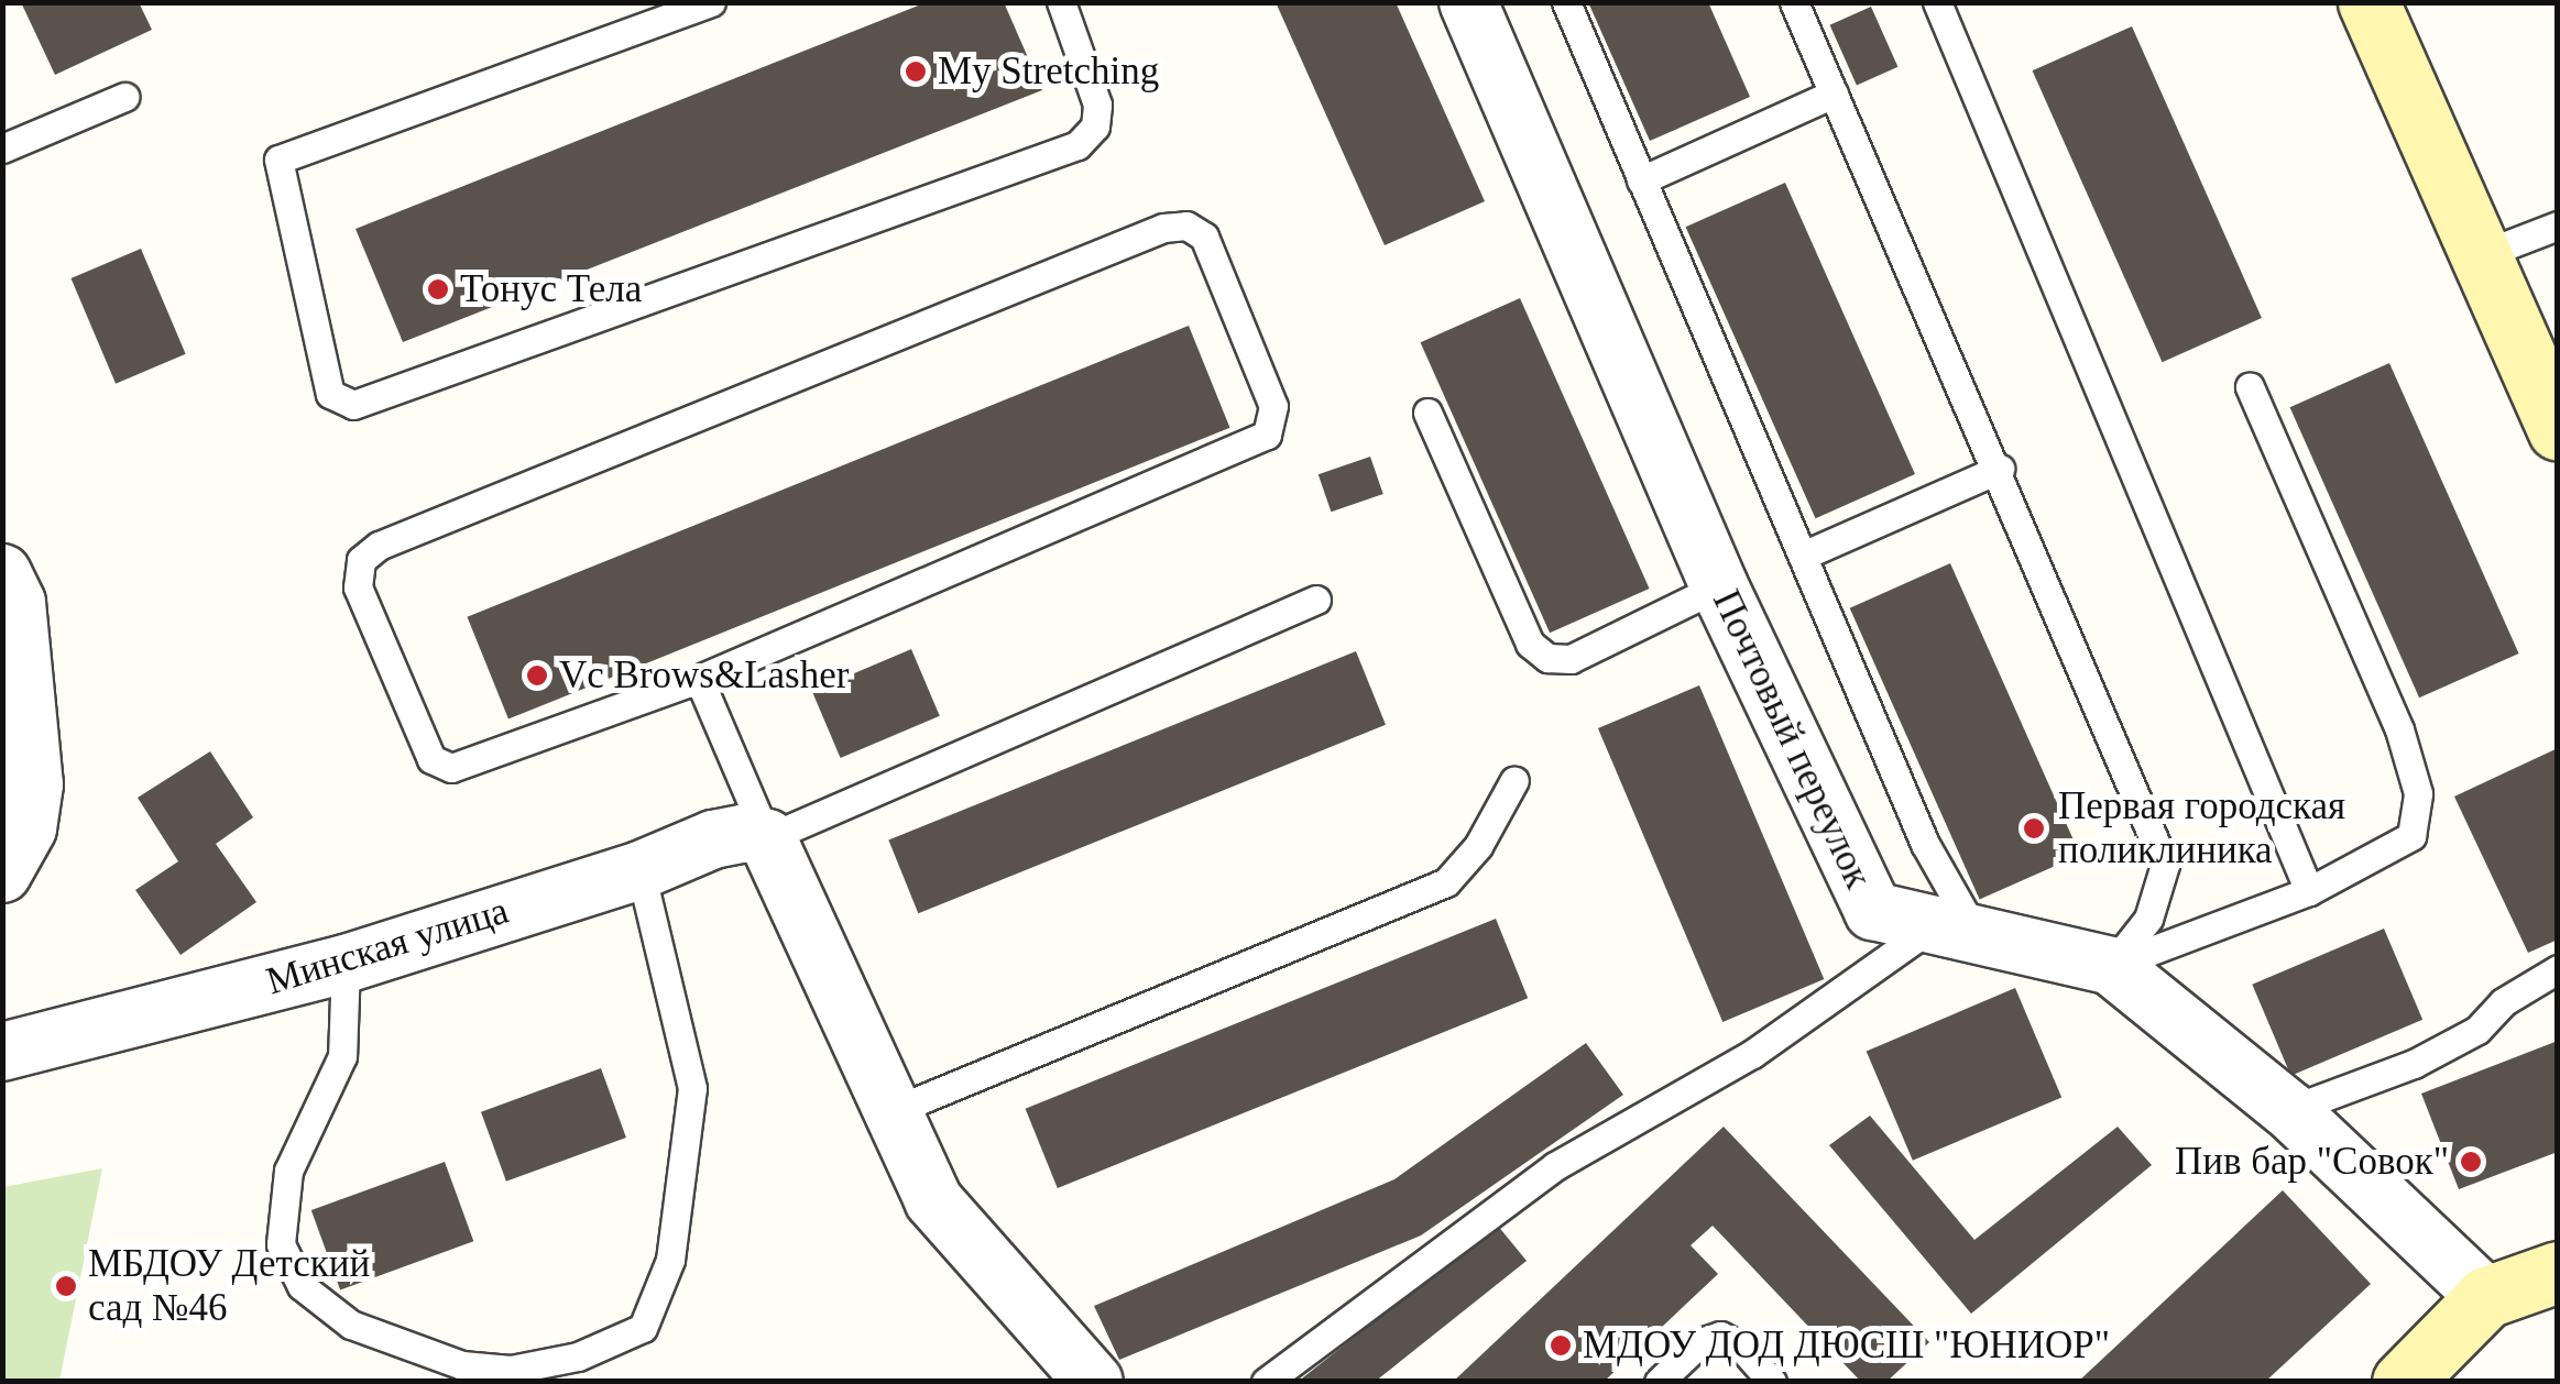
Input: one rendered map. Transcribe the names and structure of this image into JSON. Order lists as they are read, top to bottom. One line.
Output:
{"streets":{"street":["Почтовый переулок","Минская улица"]},"places":["My Stretching","Тонус Тела","Vc Brows&Lasher","Первая городская поликлиника","Пив бар \"Совок\"","МБДОУ Детский сад №46","МДОУ ДОД ДЮСШ \"ЮНИОР\""]}
